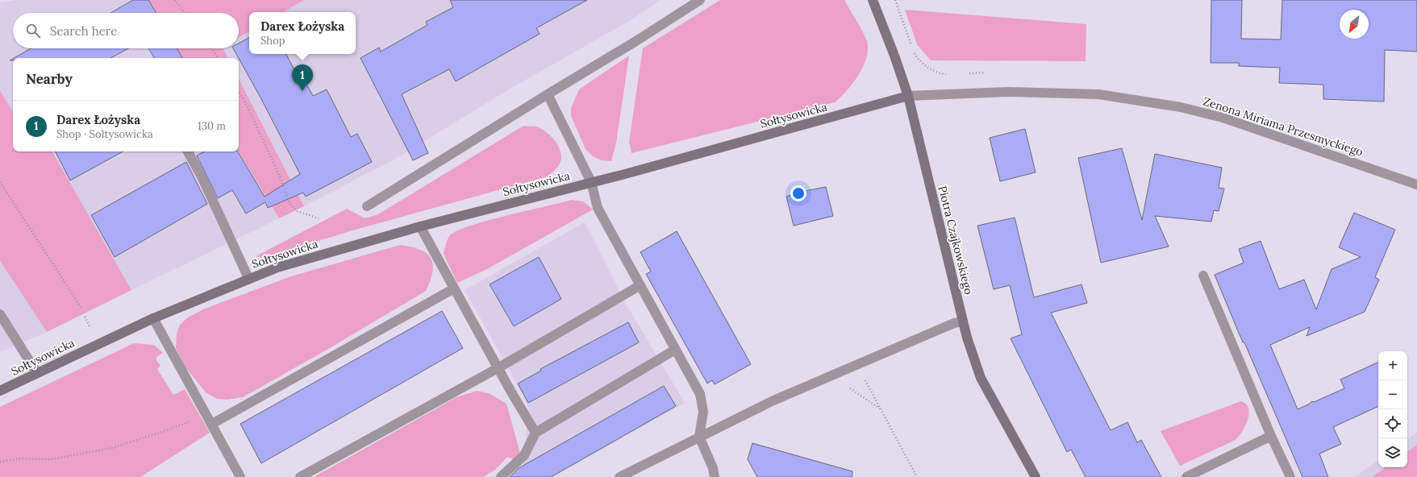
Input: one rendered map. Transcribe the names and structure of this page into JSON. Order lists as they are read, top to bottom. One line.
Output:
{"streets":{"street":["Sołtysowicka","Zenona Miriama Przesmyckiego","Piotra Czajkowskiego"]},"crossings":[["Sołtysowicka","Zenona Miriama Przesmyckiego"],["Sołtysowicka","Piotra Czajkowskiego"],["Zenona Miriama Przesmyckiego","Piotra Czajkowskiego"]],"north":"bottom left","page":{"popup":["Darex Łożyska","Shop"],"search":"Search here","heading":"Nearby","pins":"1","list":[{"mark":"1","name":"Darex Łożyska","note":"Shop · Sołtysowicka","value":"130 m"}],"map_buttons":["+","−"]}}
